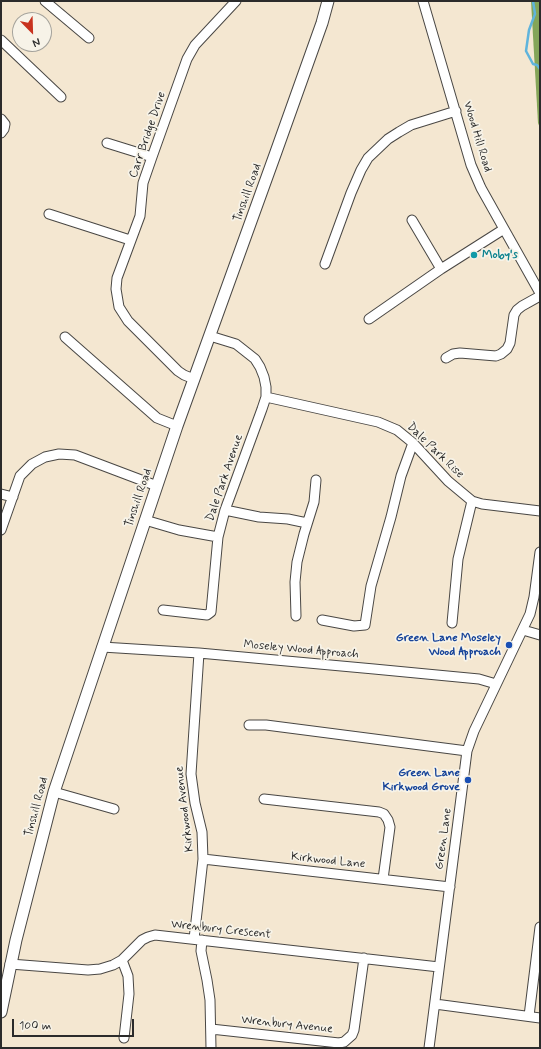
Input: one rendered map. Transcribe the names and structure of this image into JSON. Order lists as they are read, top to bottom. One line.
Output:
{"streets":{"street":["Carr Bridge Drive","Wood Hill Road","Tinshill Road","Dale Park Rise","Dale Park Avenue","Moseley Wood Approach","Kirkwood Avenue","Green Lane","Kirkwood Lane","Wrenbury Crescent","Wrenbury Avenue"]},"crossings":[["Carr Bridge Drive","Tinshill Road"],["Tinshill Road","Dale Park Avenue"],["Tinshill Road","Moseley Wood Approach"],["Tinshill Road","Wrenbury Crescent"],["Dale Park Rise","Dale Park Avenue"],["Moseley Wood Approach","Kirkwood Avenue"],["Moseley Wood Approach","Green Lane"],["Kirkwood Avenue","Kirkwood Lane"],["Kirkwood Avenue","Wrenbury Crescent"],["Kirkwood Avenue","Wrenbury Avenue"],["Green Lane","Kirkwood Lane"],["Green Lane","Wrenbury Crescent"],["Wrenbury Crescent","Wrenbury Avenue"]],"places":["Moby's","Green Lane Moseley Wood Approach","Green Lane Kirkwood Grove"],"scale_bar":"100 m","north":"bottom right"}
